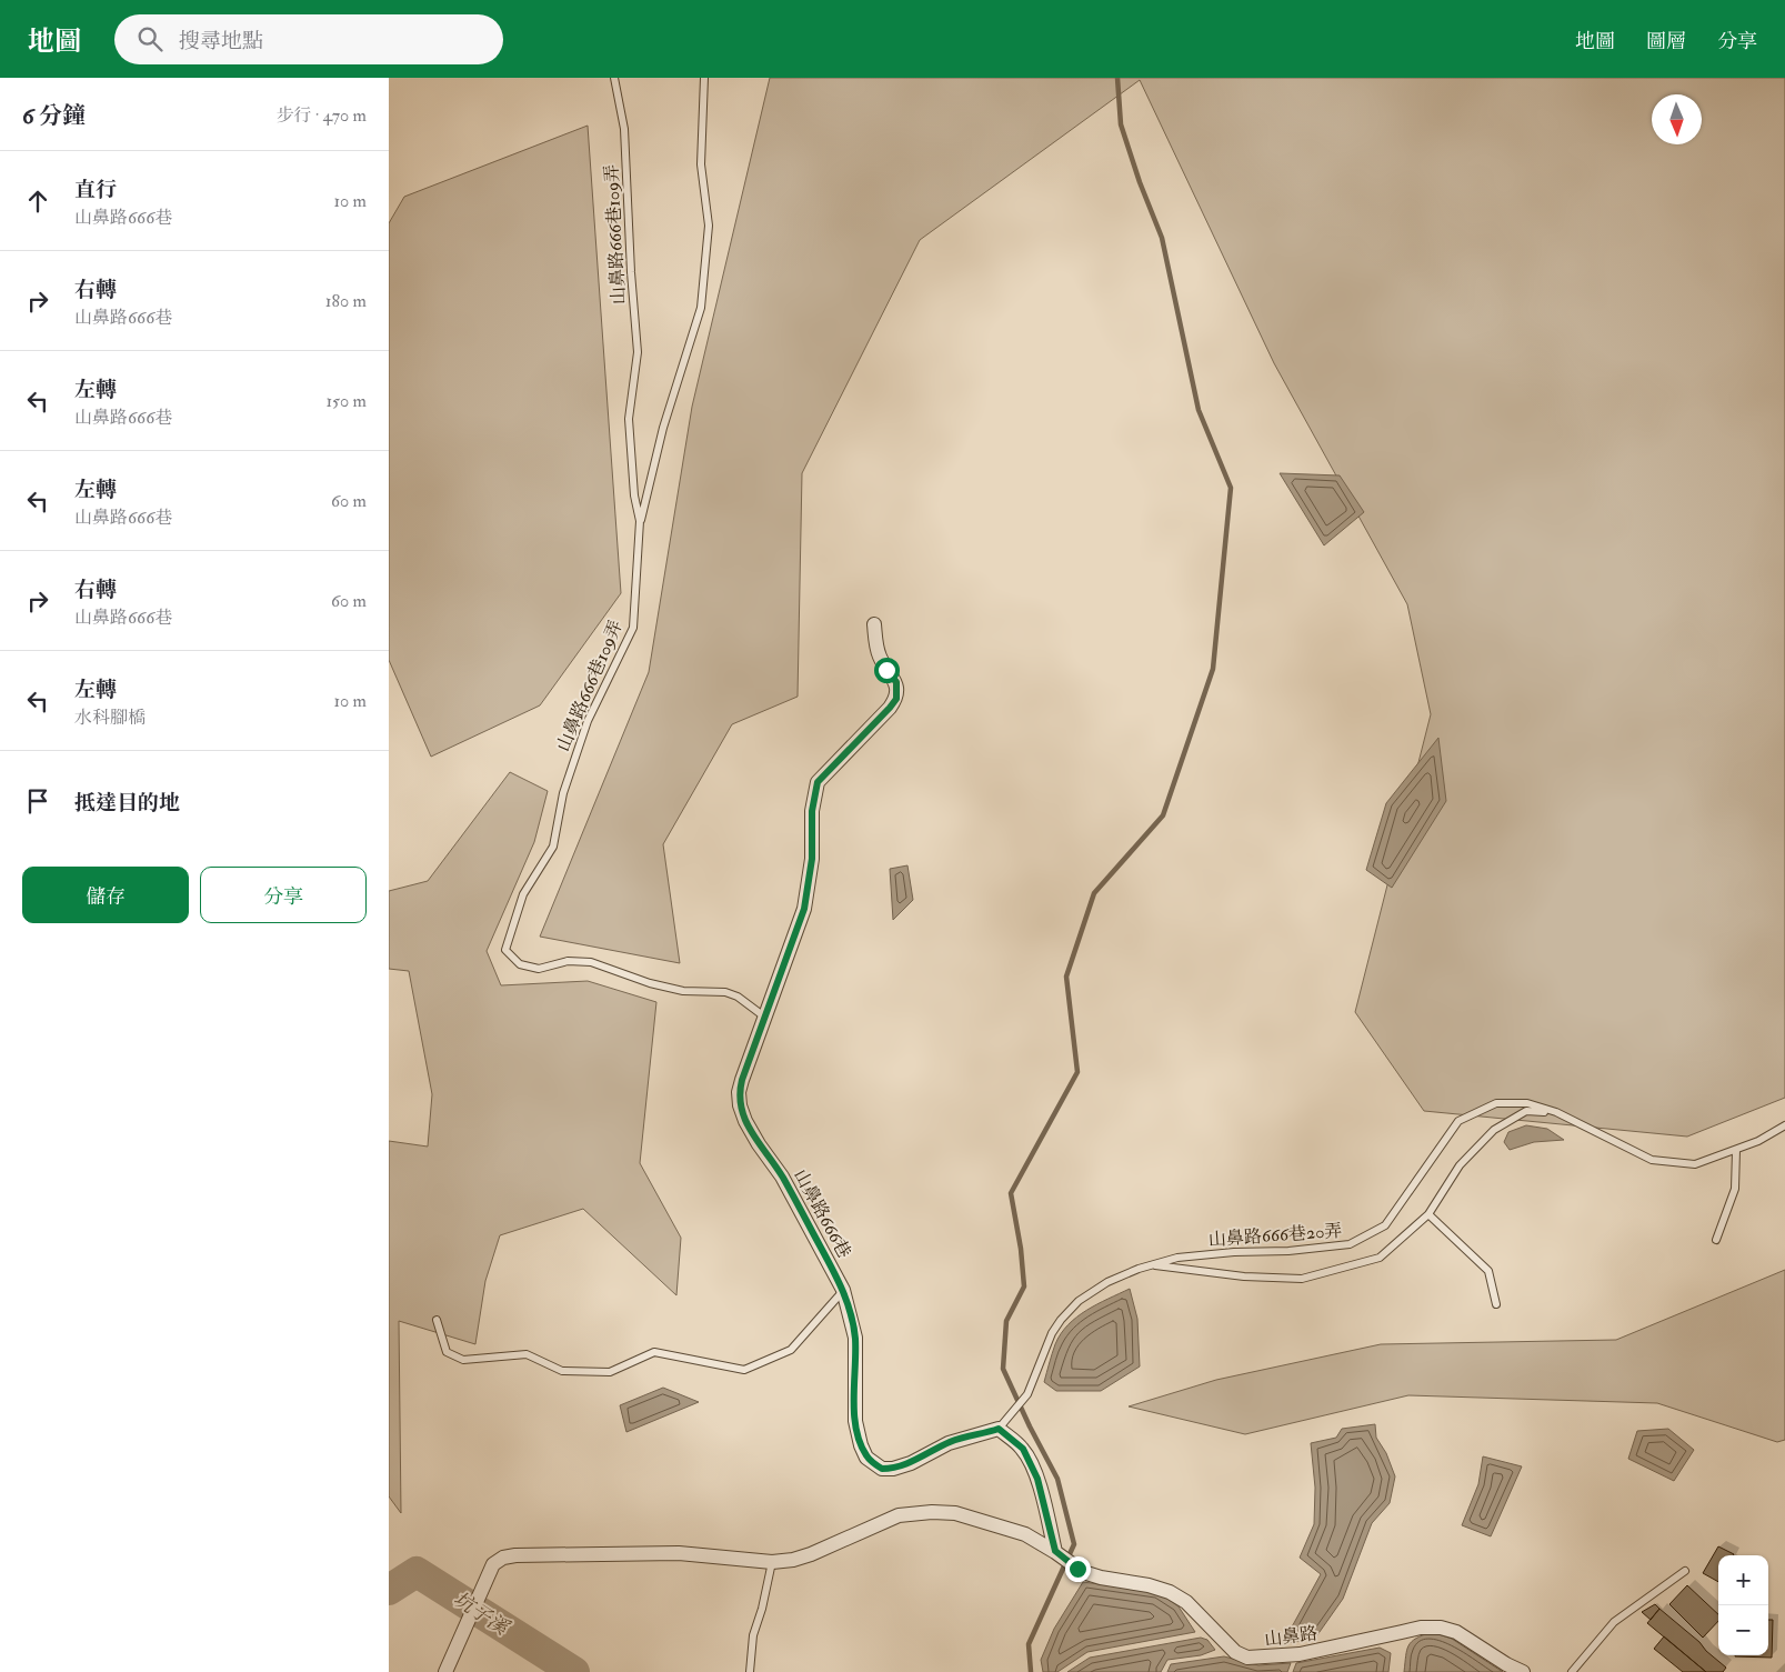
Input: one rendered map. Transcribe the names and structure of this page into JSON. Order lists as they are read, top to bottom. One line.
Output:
{"streets":{"street":["山鼻路666巷","山鼻路"],"lane":["山鼻路666巷109弄","山鼻路666巷20弄"]},"crossings":[["山鼻路666巷109弄","山鼻路666巷"],["山鼻路666巷","山鼻路666巷20弄"]],"water":["坑子溪"],"north":"bottom","page":{"header":"地圖","search":"搜尋地點","nav":["地圖","圖層","分享"],"heading":["6 分鐘","步行 · 470 m"],"list":[["直行","山鼻路666巷","10 m"],["右轉","山鼻路666巷","180 m"],["左轉","山鼻路666巷","150 m"],["左轉","山鼻路666巷","60 m"],["右轉","山鼻路666巷","60 m"],["左轉","水科腳橋","10 m"],"抵達目的地"],"buttons":["儲存","分享"],"map_buttons":["+","−"]}}
